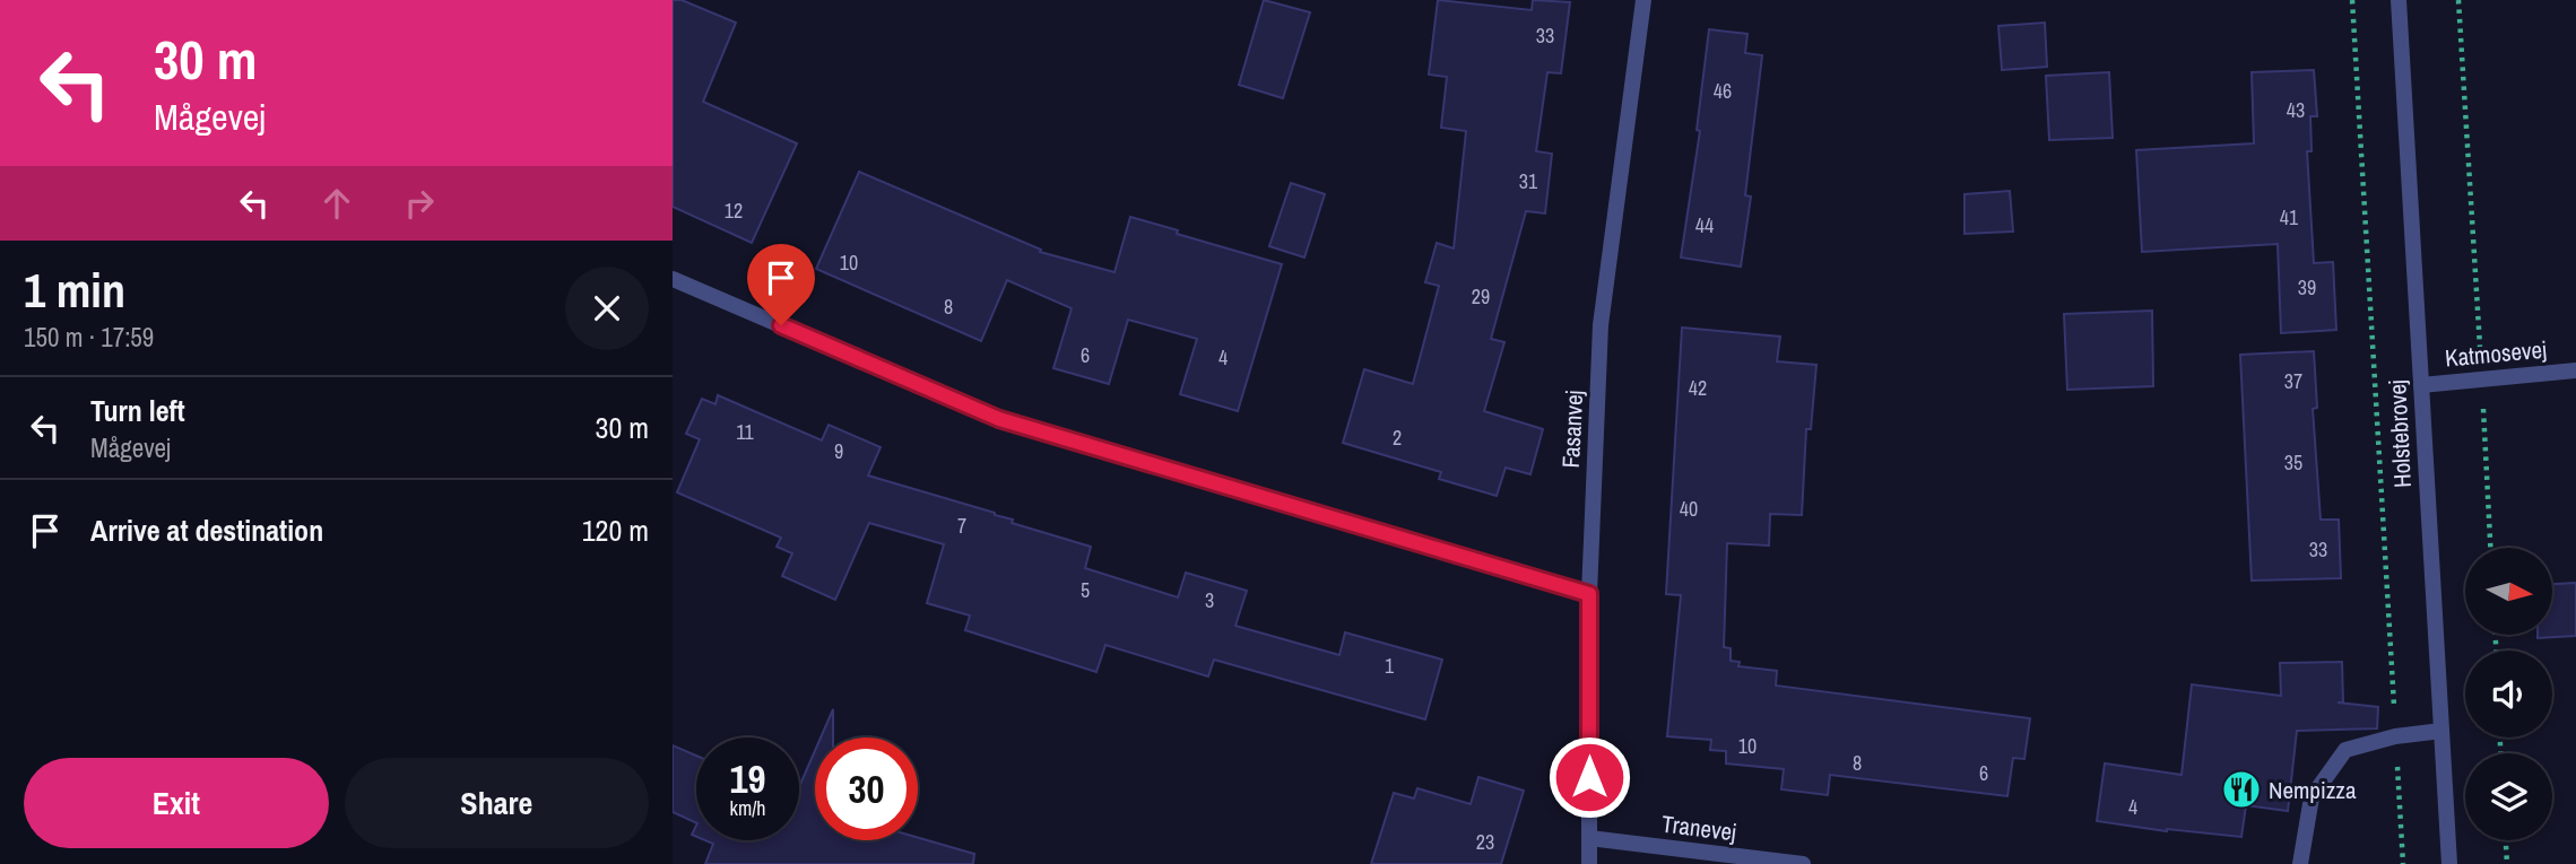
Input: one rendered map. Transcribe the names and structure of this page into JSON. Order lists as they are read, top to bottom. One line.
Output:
{"streets":{"street":["Katmosevej","Fasanvej","Holstebrovej","Tranevej"]},"crossings":[["Katmosevej","Holstebrovej"],["Fasanvej","Tranevej"]],"places":{"restaurant":["Nempizza"]},"house_numbers":["33","46","43","31","12","41","44","10","39","29","8","6","4","37","42","11","2","9","35","40","7","33","5","3","1","10","8","6","4","23"],"north":"right","page":{"turn":["30 m","Mågevej"],"heading":["1 min","150 m · 17:59"],"list":[{"name":"Turn left","note":"Mågevej","value":"30 m"},{"name":"Arrive at destination","value":"120 m"}],"speed":"19 km/h","limit":"30","buttons":["Exit","Share"]}}
